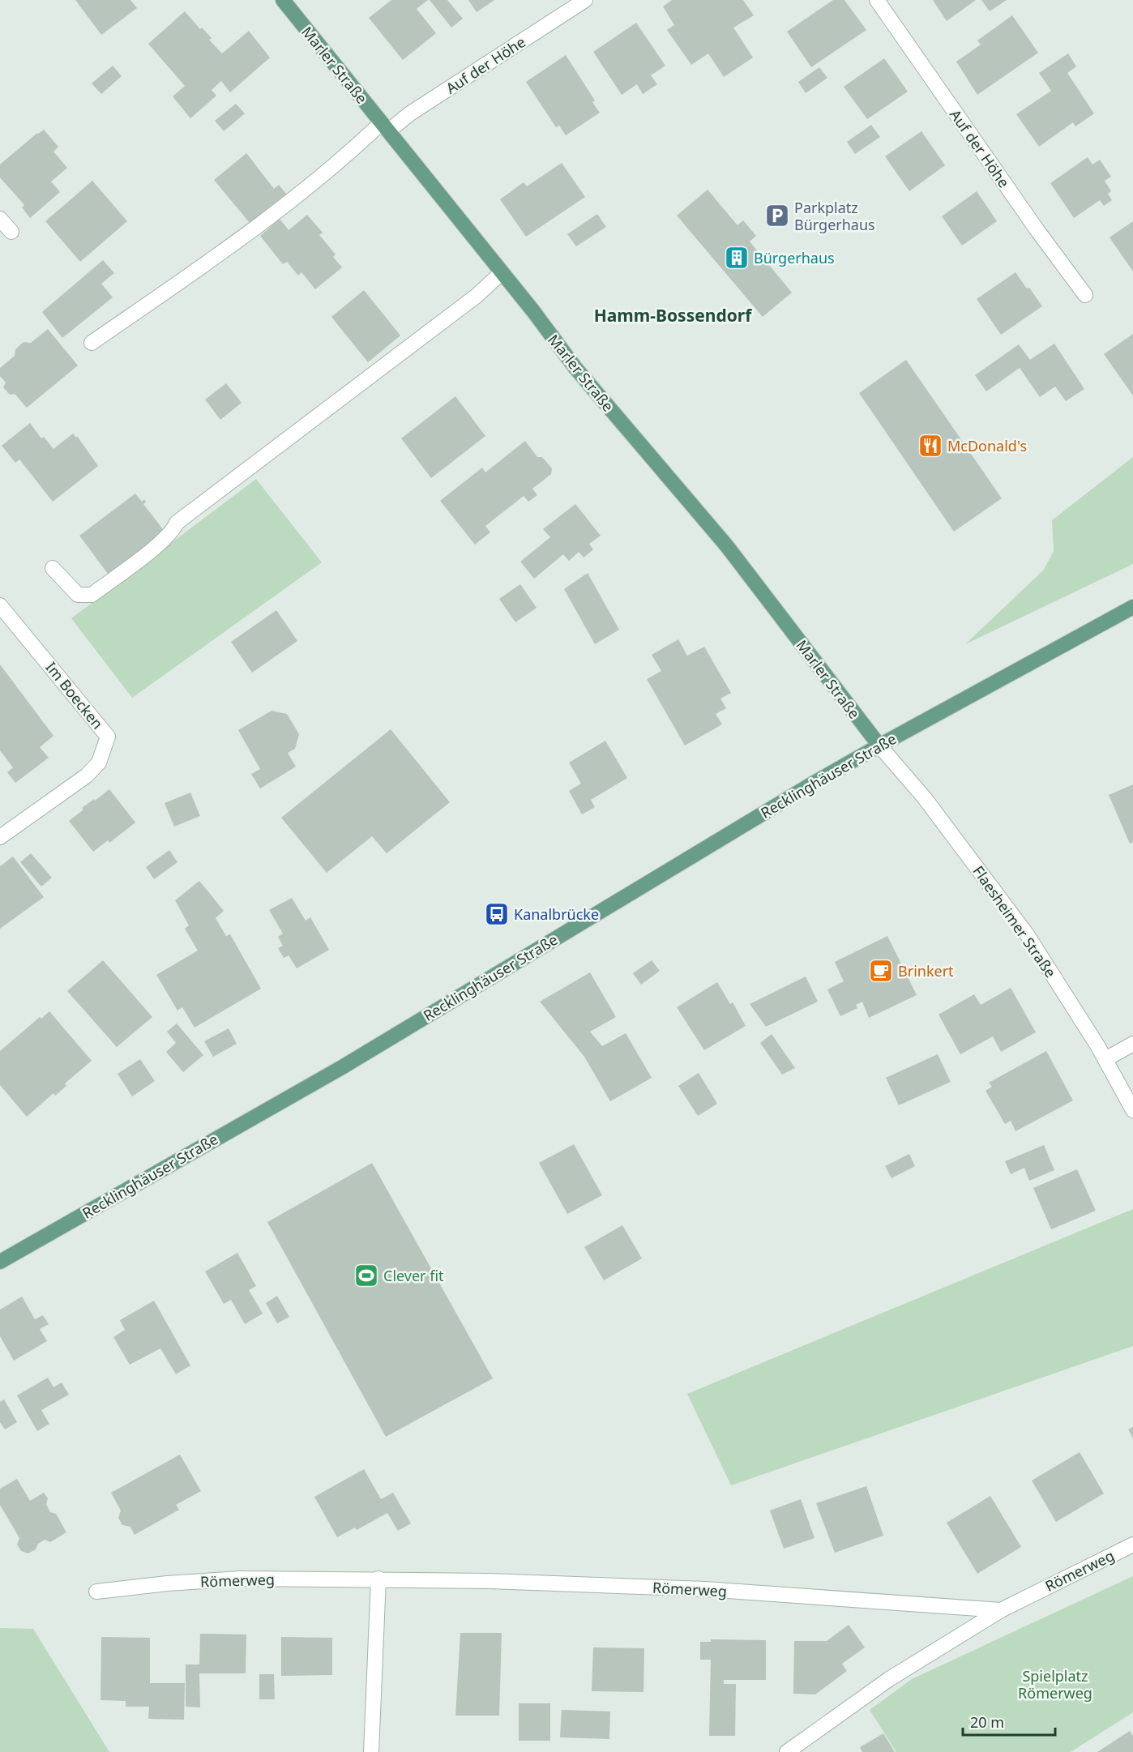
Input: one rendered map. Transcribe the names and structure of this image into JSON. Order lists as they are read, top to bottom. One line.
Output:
{"streets":{"main road":["Marler Straße","Recklinghäuser Straße"],"street":["Auf der Höhe","Im Boecken","Flaesheimer Straße","Römerweg"]},"crossings":[["Marler Straße","Auf der Höhe"],["Marler Straße","Recklinghäuser Straße"],["Marler Straße","Flaesheimer Straße"],["Recklinghäuser Straße","Flaesheimer Straße"]],"districts":["Hamm-Bossendorf"],"parks":["Spielplatz Römerweg"],"places":{"parking":["Parkplatz Bürgerhaus"],"building":["Bürgerhaus"],"restaurant":["McDonald's"],"bus stop":["Kanalbrücke"],"cafe":["Brinkert"],"sports":["Clever fit"]},"scale_bar":"20 m"}
